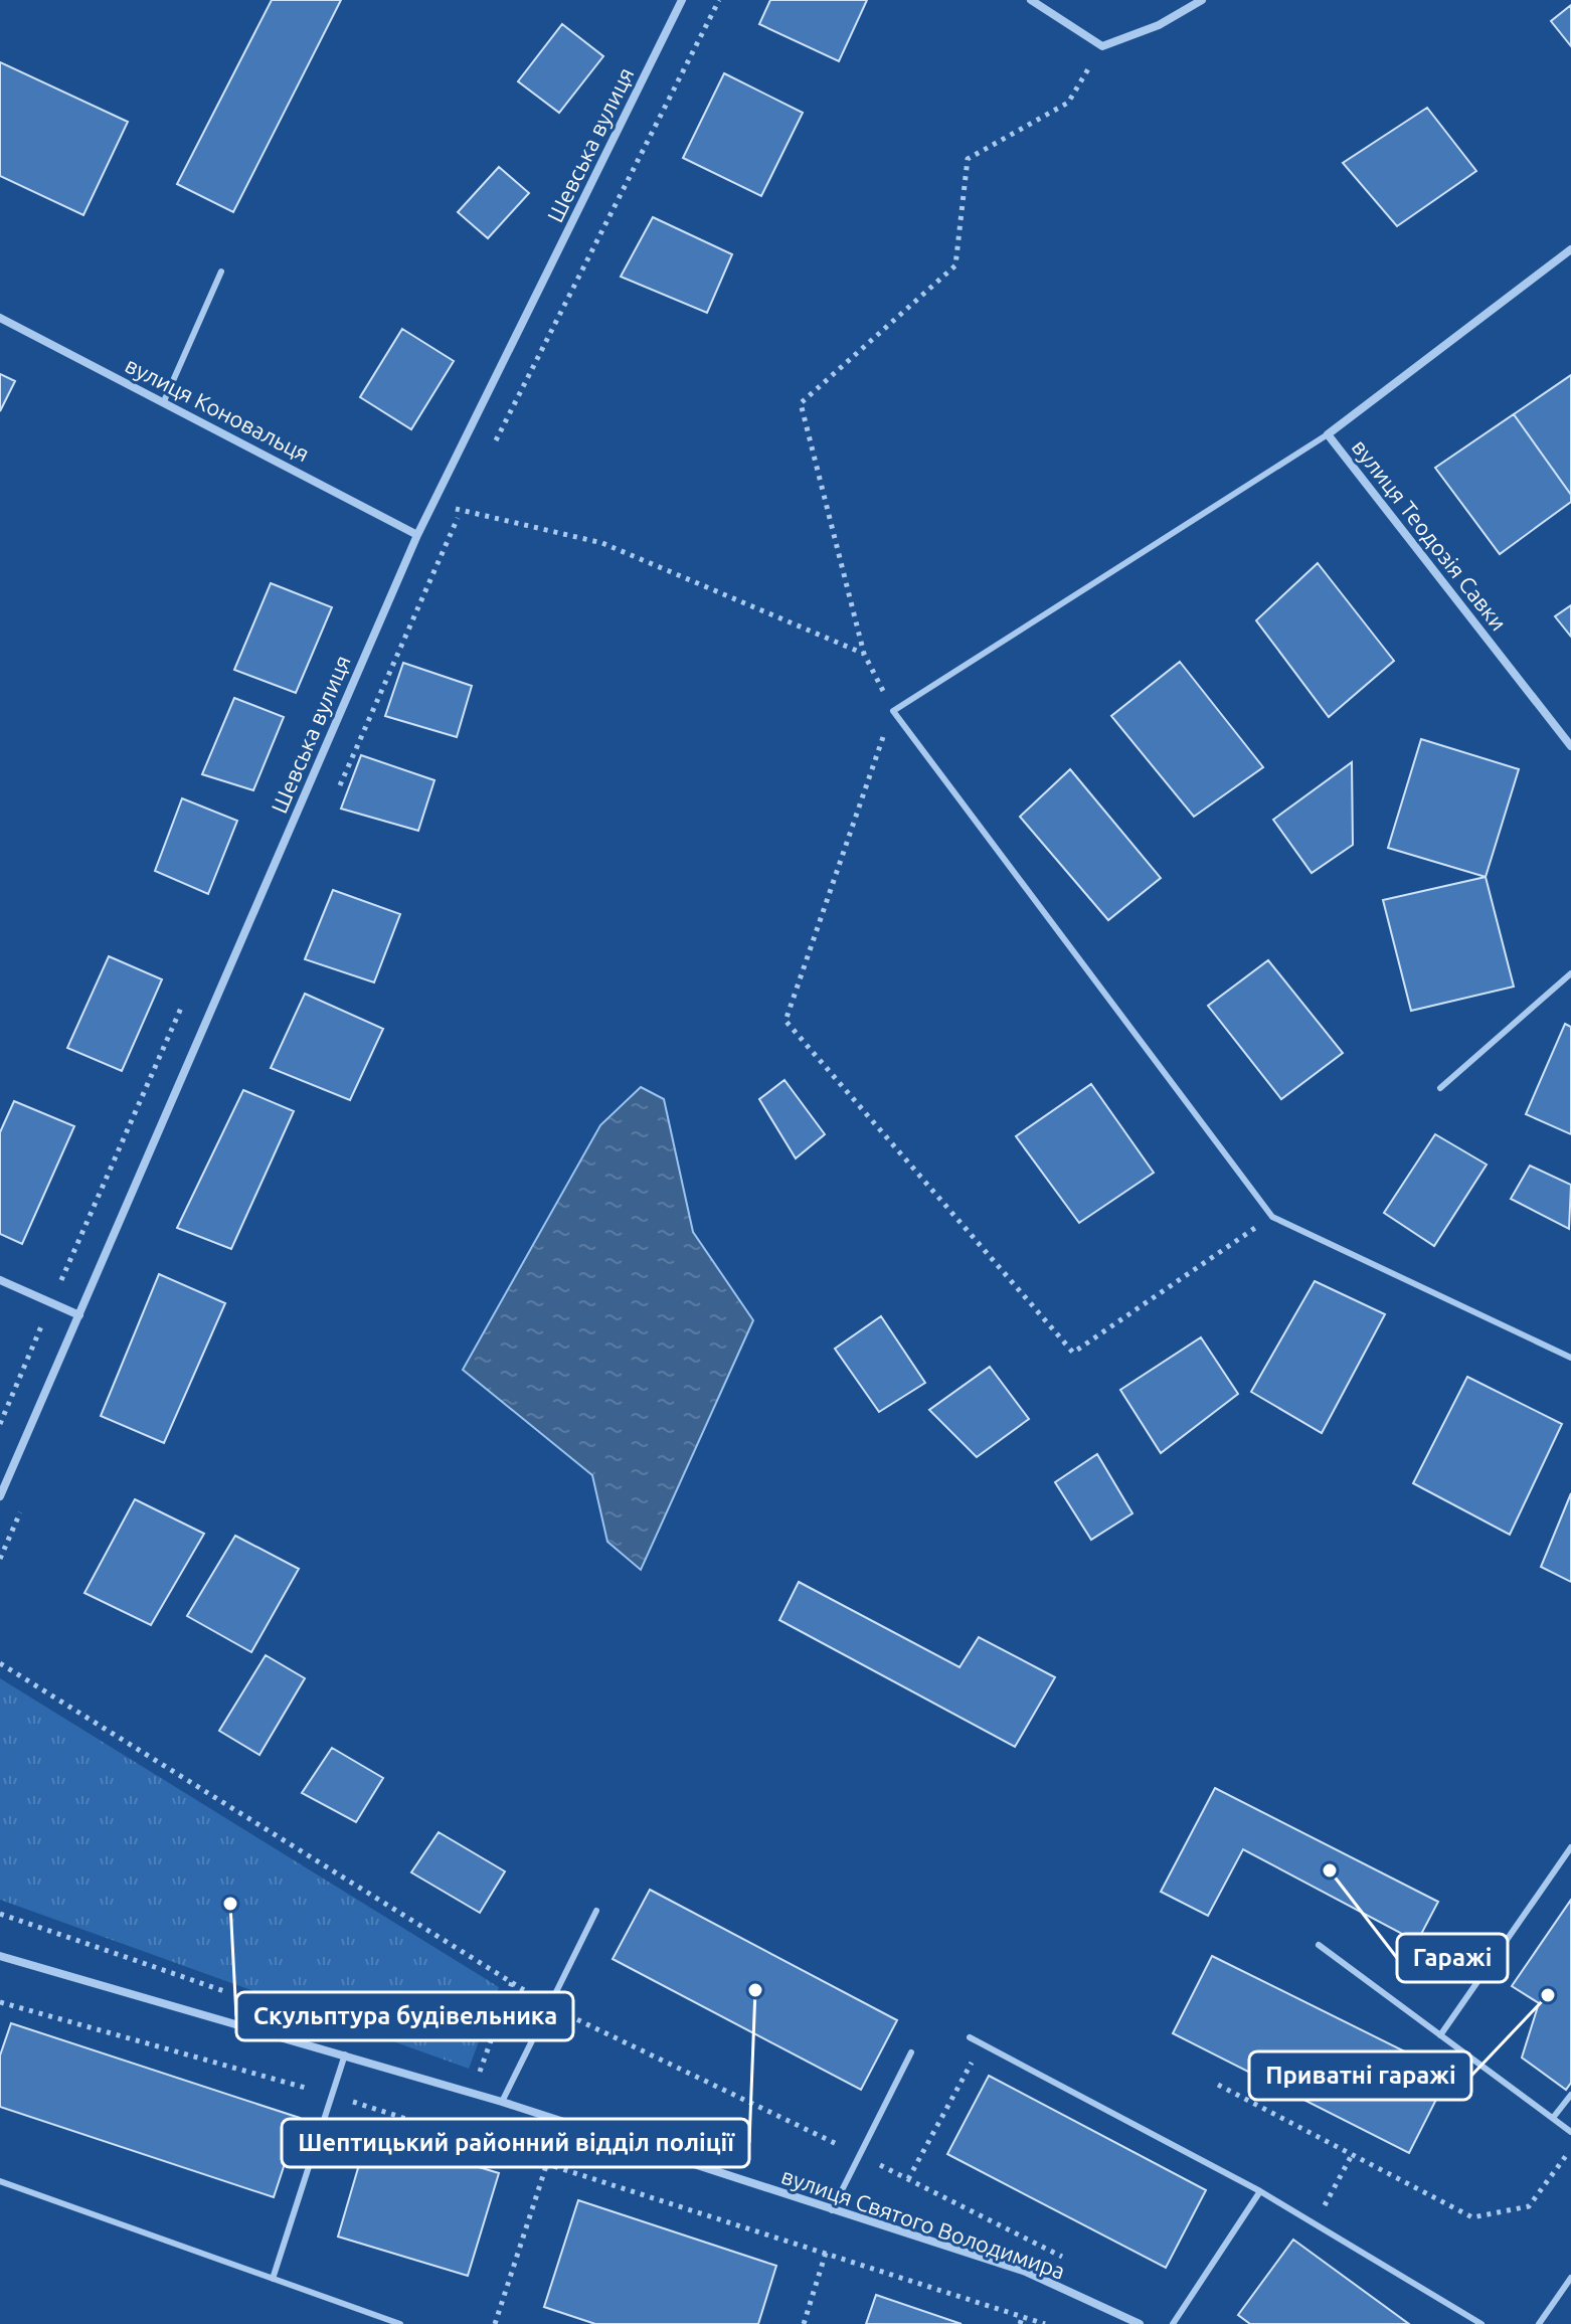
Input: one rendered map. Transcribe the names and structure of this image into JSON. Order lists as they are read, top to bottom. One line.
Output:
{"streets":{"street":["Шевська вулиця","вулиця Коновальця","вулиця Теодозія Савки","вулиця Святого Володимира"]},"crossings":[["Шевська вулиця","вулиця Коновальця"]],"places":["Гаражі","Скульптура будівельника","Шептицький районний відділ поліції","Приватні гаражі"]}
